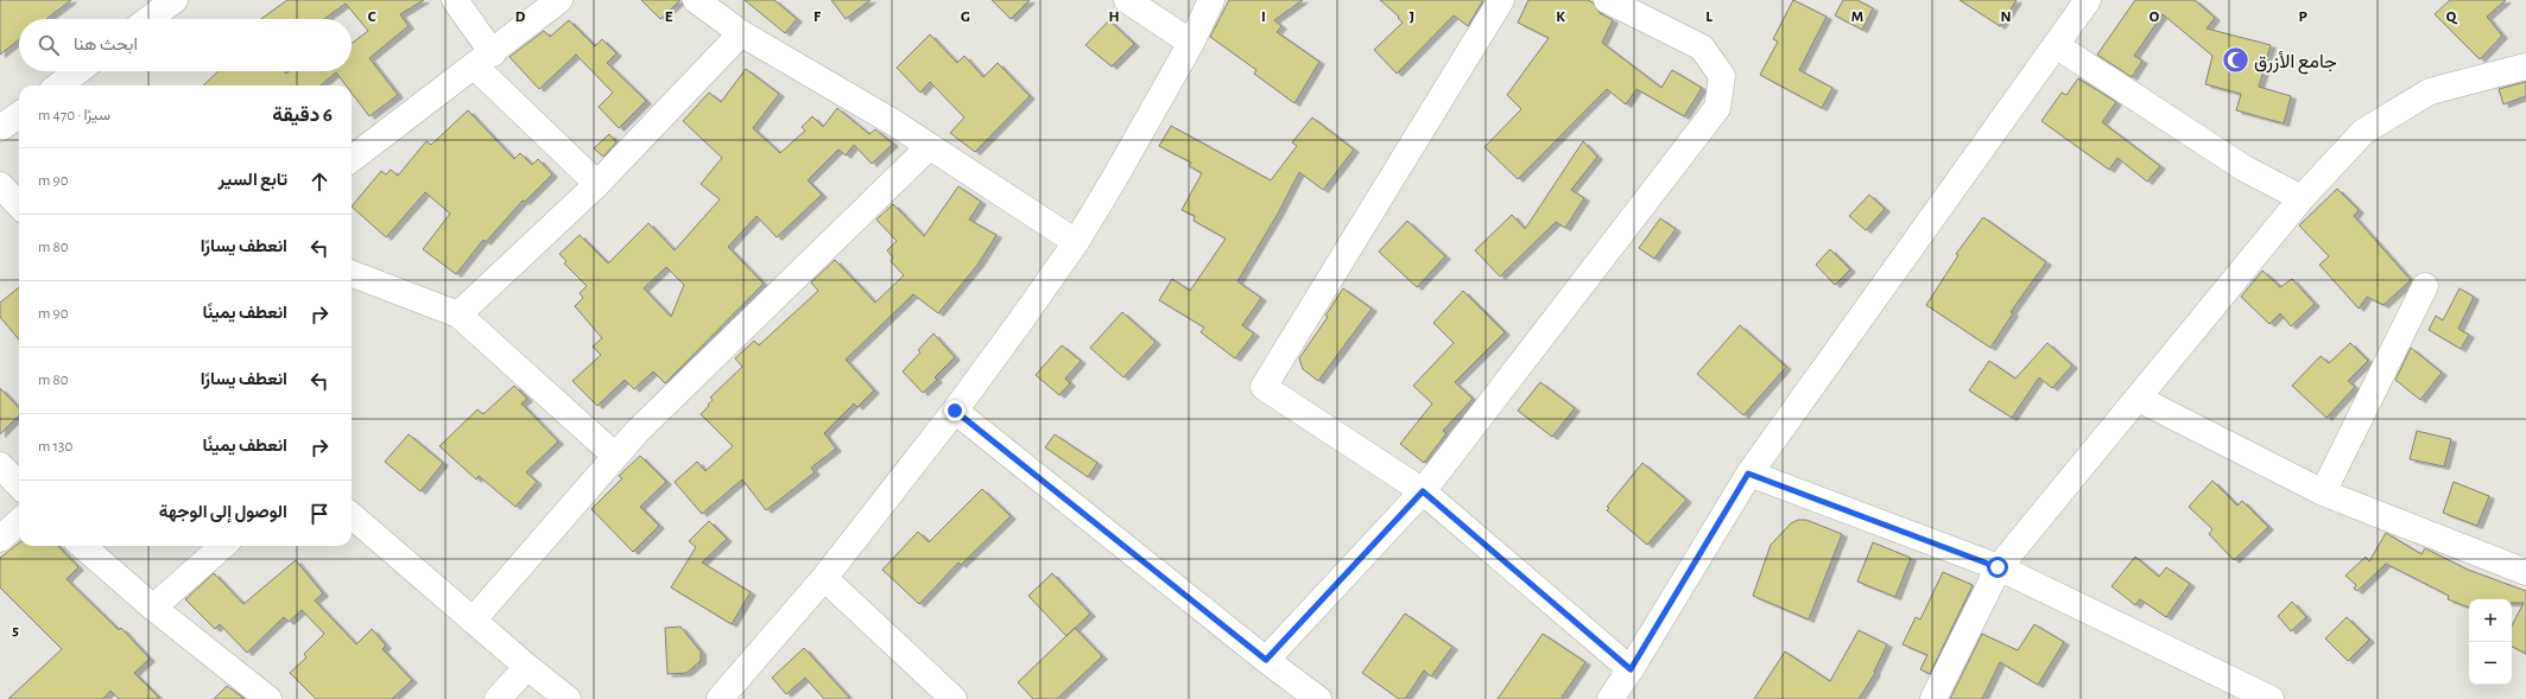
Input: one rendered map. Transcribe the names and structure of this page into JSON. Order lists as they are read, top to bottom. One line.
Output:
{"places":{"mosque":["جامع الأزرق"]},"page":{"search":"ابحث هنا","heading":["6 دقيقة","سيرًا · 470 m"],"list":[["تابع السير","90 m"],["انعطف يسارًا","80 m"],["انعطف يمينًا","90 m"],["انعطف يسارًا","80 m"],["انعطف يمينًا","130 m"],"الوصول إلى الوجهة"],"map_buttons":["+","−"]},"grid":{"columns":["C","D","E","F","G","H","I","J","K","L","M","N","O","P","Q"],"rows":["5"]}}
